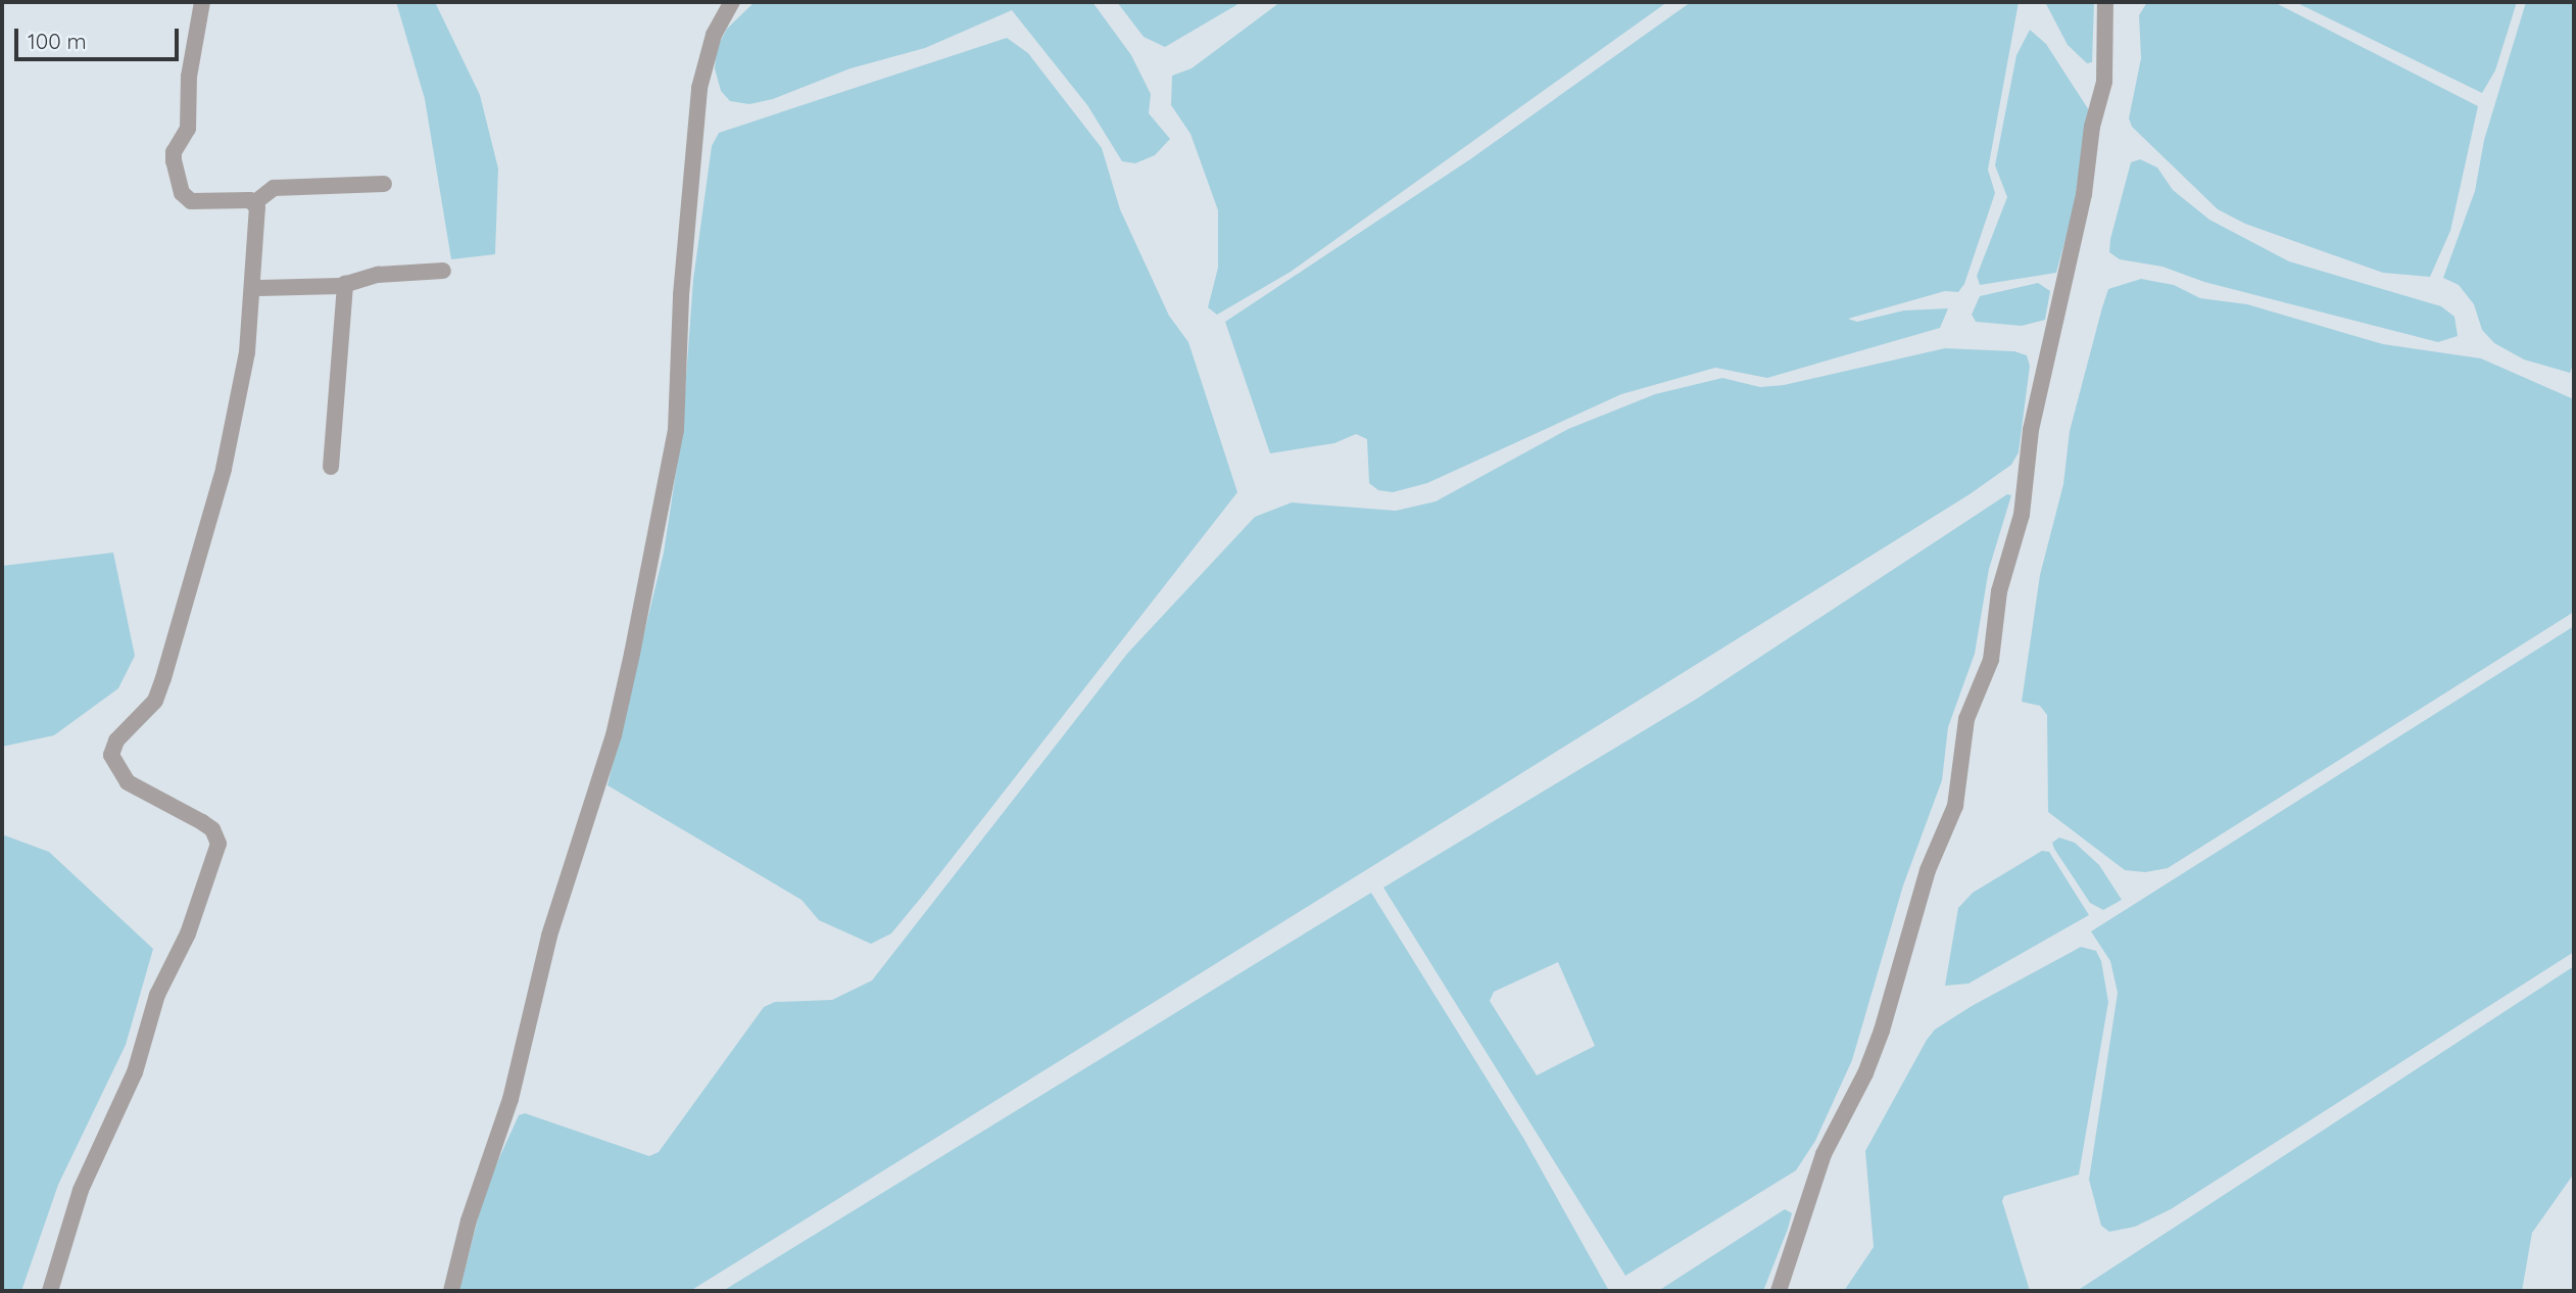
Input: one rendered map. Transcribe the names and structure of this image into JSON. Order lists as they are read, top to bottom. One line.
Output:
{"scale_bar":"100 m"}
